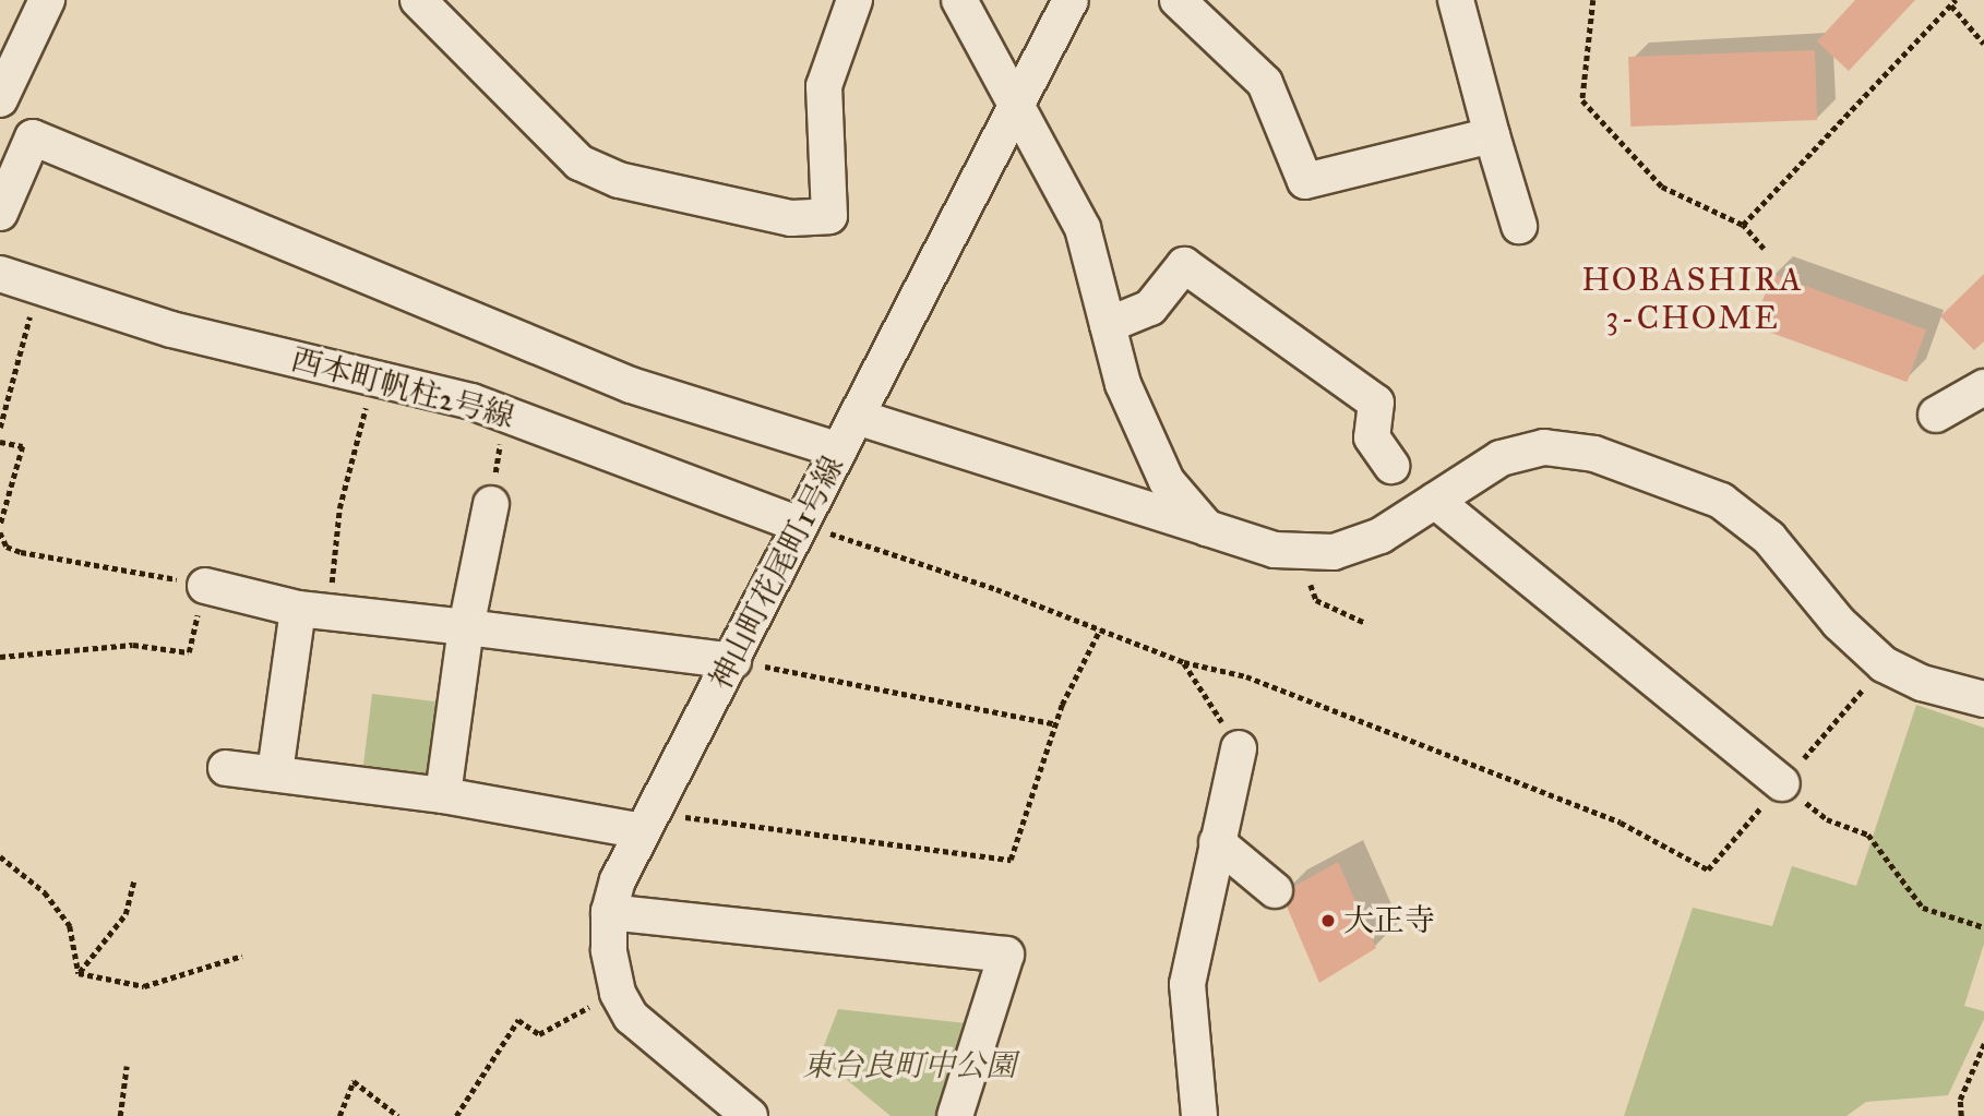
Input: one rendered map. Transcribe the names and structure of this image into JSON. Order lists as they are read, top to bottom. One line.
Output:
{"streets":{"street":["西本町帆柱2号線","神山町花尾町1号線"]},"crossings":[["西本町帆柱2号線","神山町花尾町1号線"]],"districts":["HOBASHIRA 3-CHOME"],"parks":["東台良町中公園"],"places":["大正寺"]}
